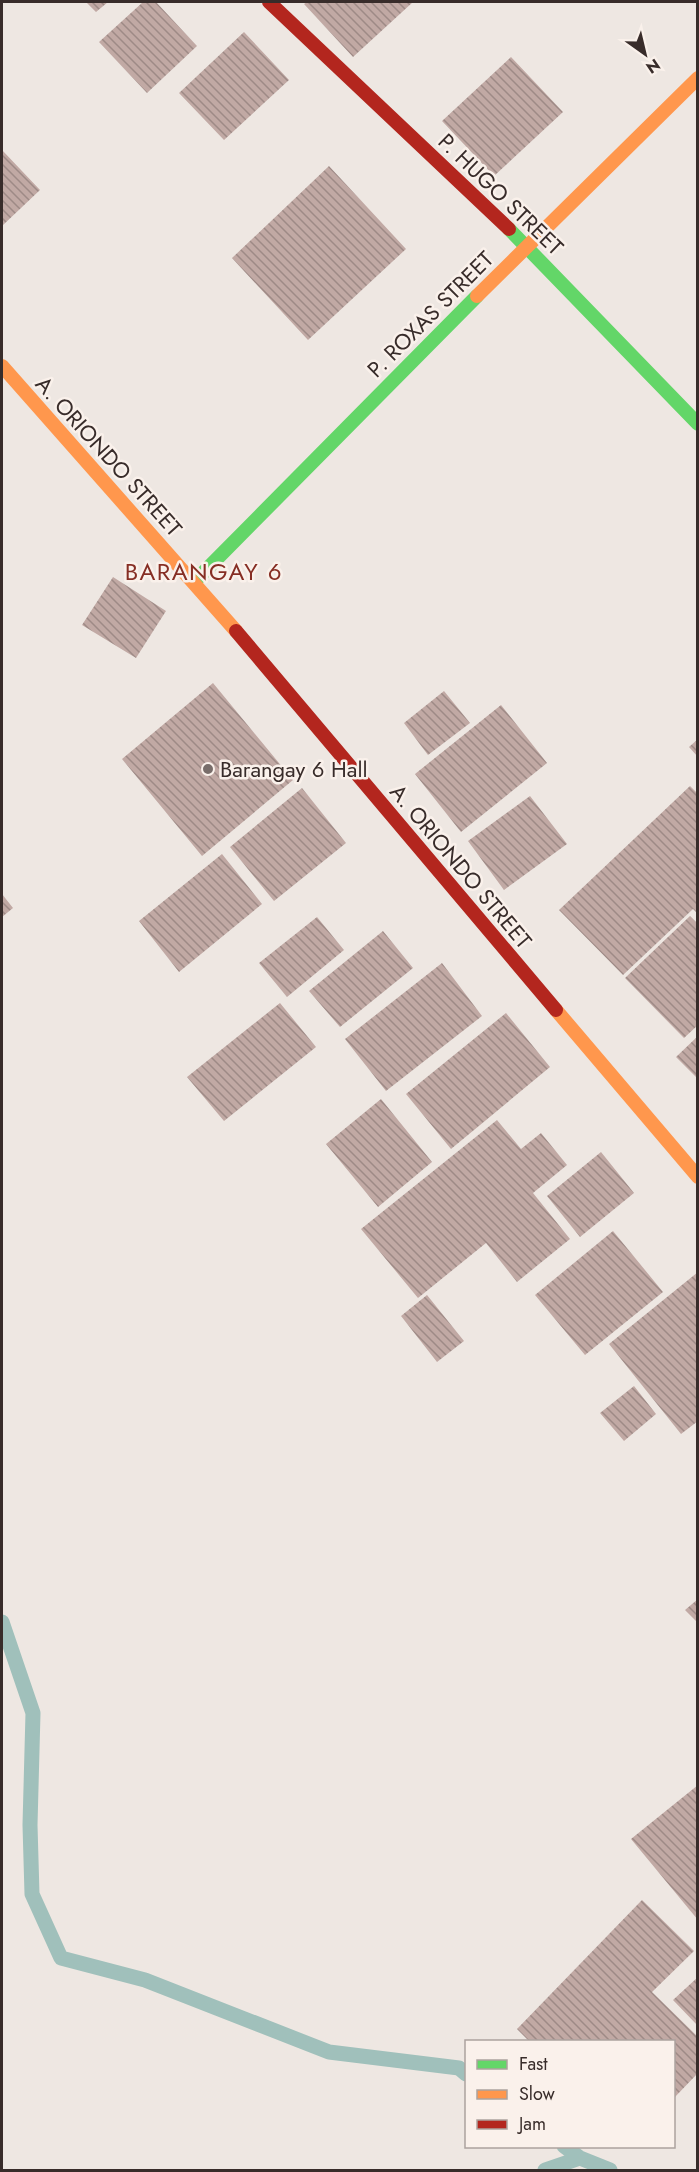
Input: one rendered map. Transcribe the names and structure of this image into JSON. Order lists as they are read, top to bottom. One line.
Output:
{"streets":{"street":["P. HUGO STREET","P. ROXAS STREET","A. ORIONDO STREET"]},"crossings":[["P. HUGO STREET","P. ROXAS STREET"],["P. ROXAS STREET","A. ORIONDO STREET"]],"districts":["BARANGAY 6"],"places":["Barangay 6 Hall"],"legend":["Fast","Slow","Jam"],"north":"bottom right"}
